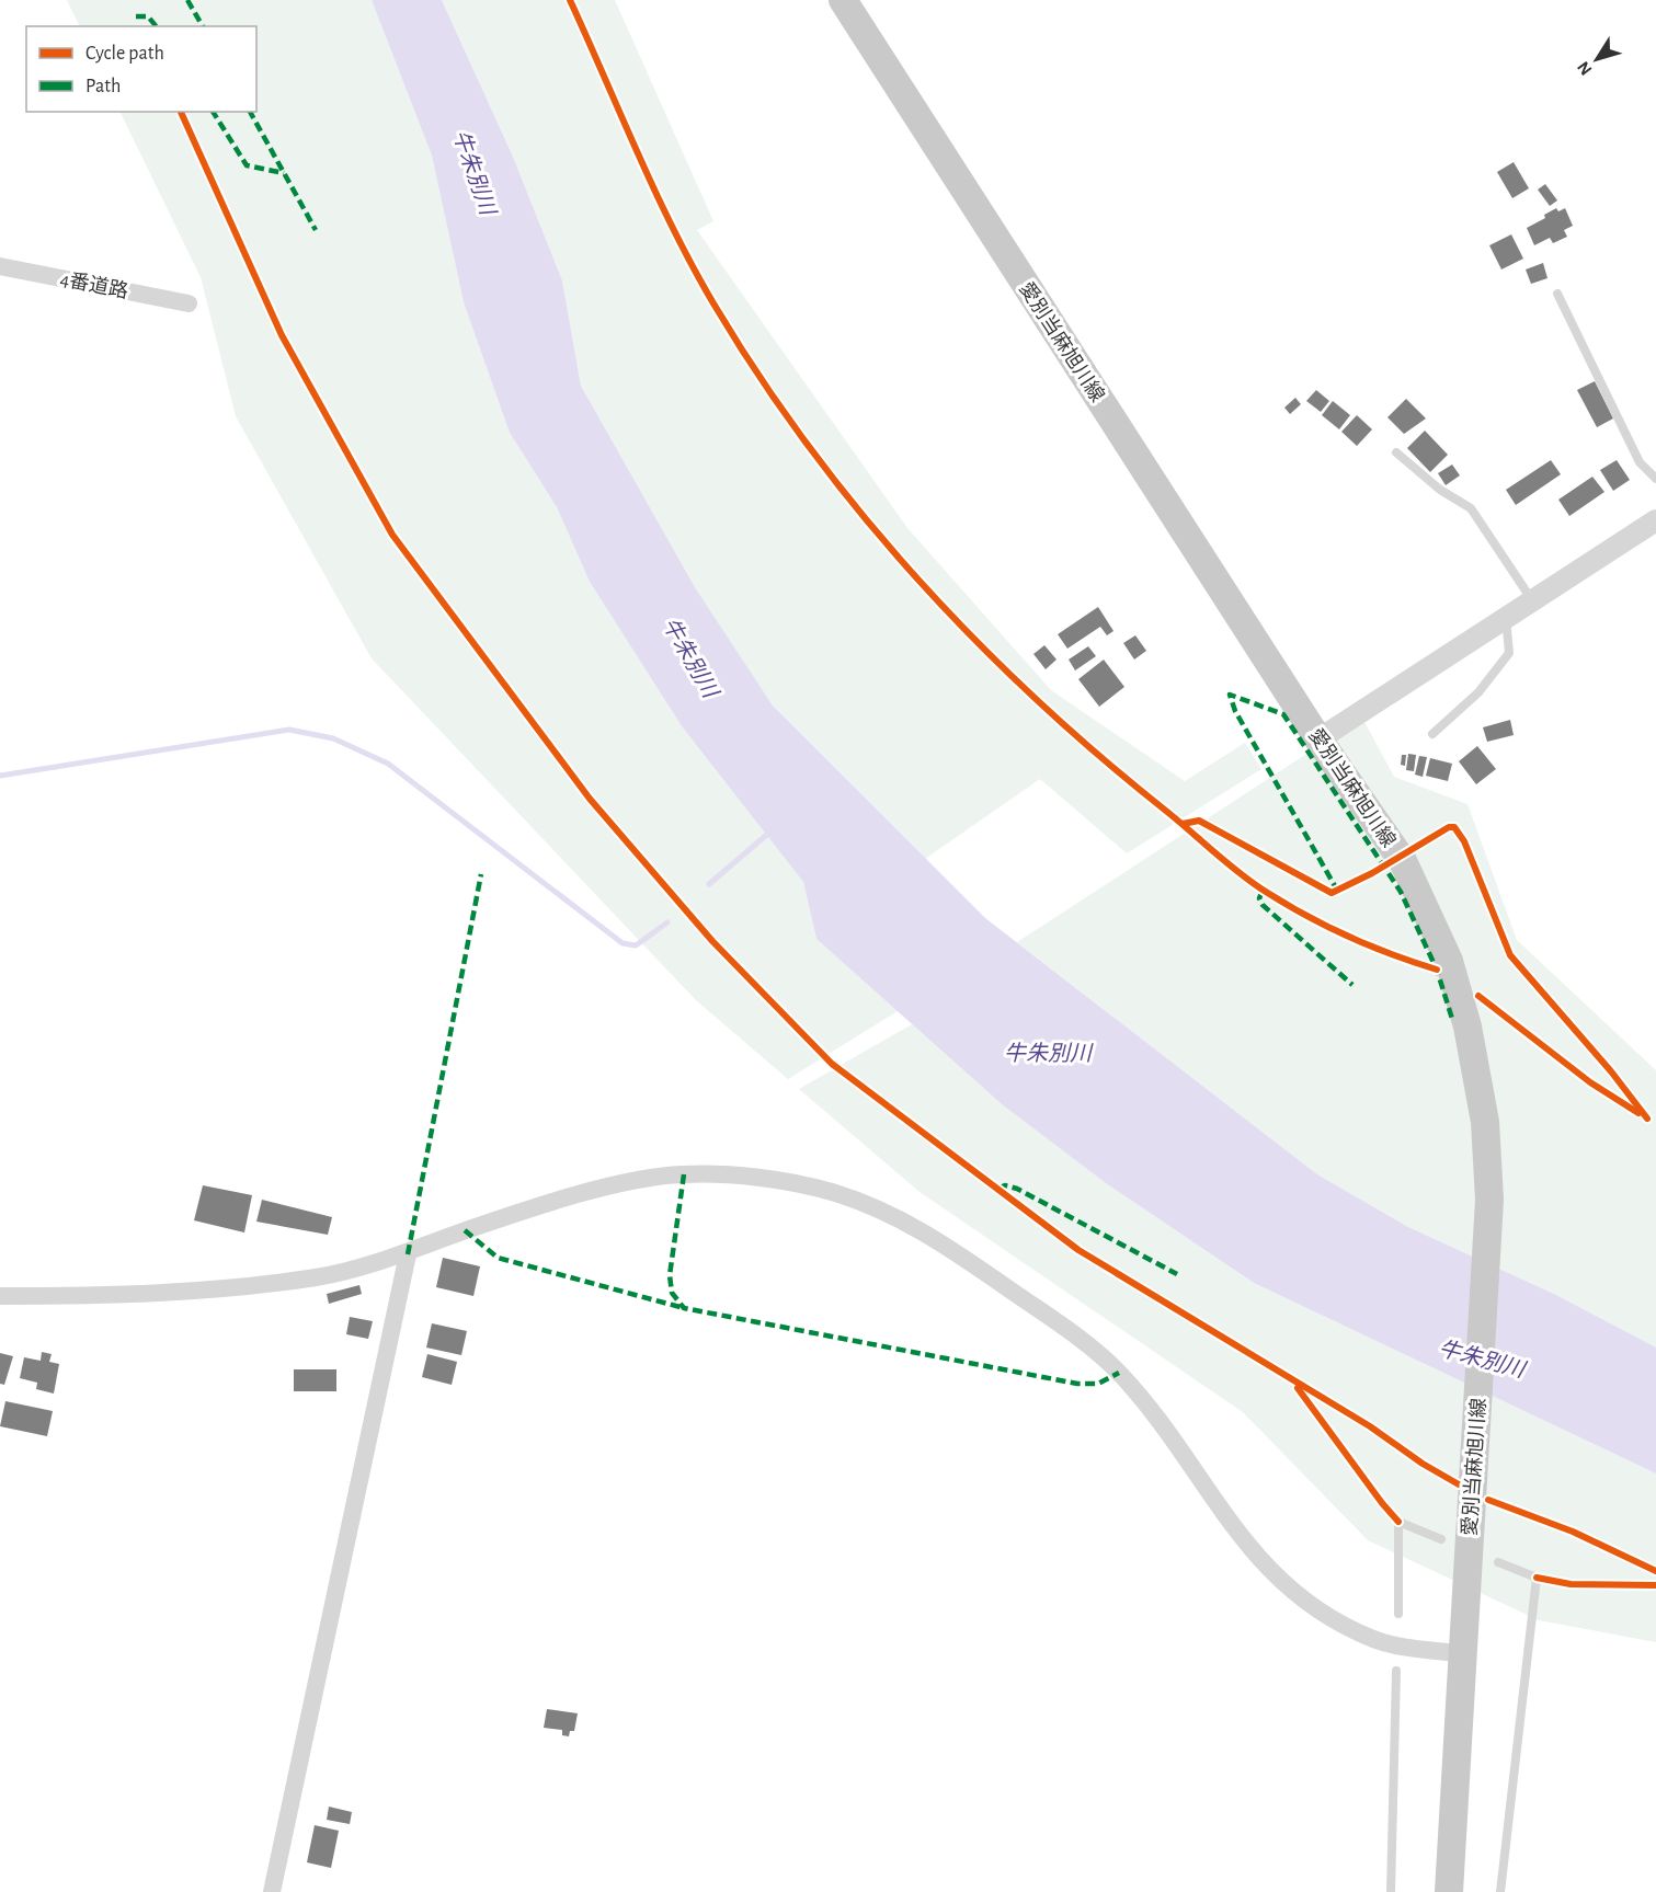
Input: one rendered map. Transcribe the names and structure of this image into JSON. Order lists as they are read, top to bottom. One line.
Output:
{"streets":{"main road":["愛別当麻旭川線"],"street":["4番道路"]},"water":["牛朱別川"],"legend":["Cycle path","Path"],"north":"bottom left"}
